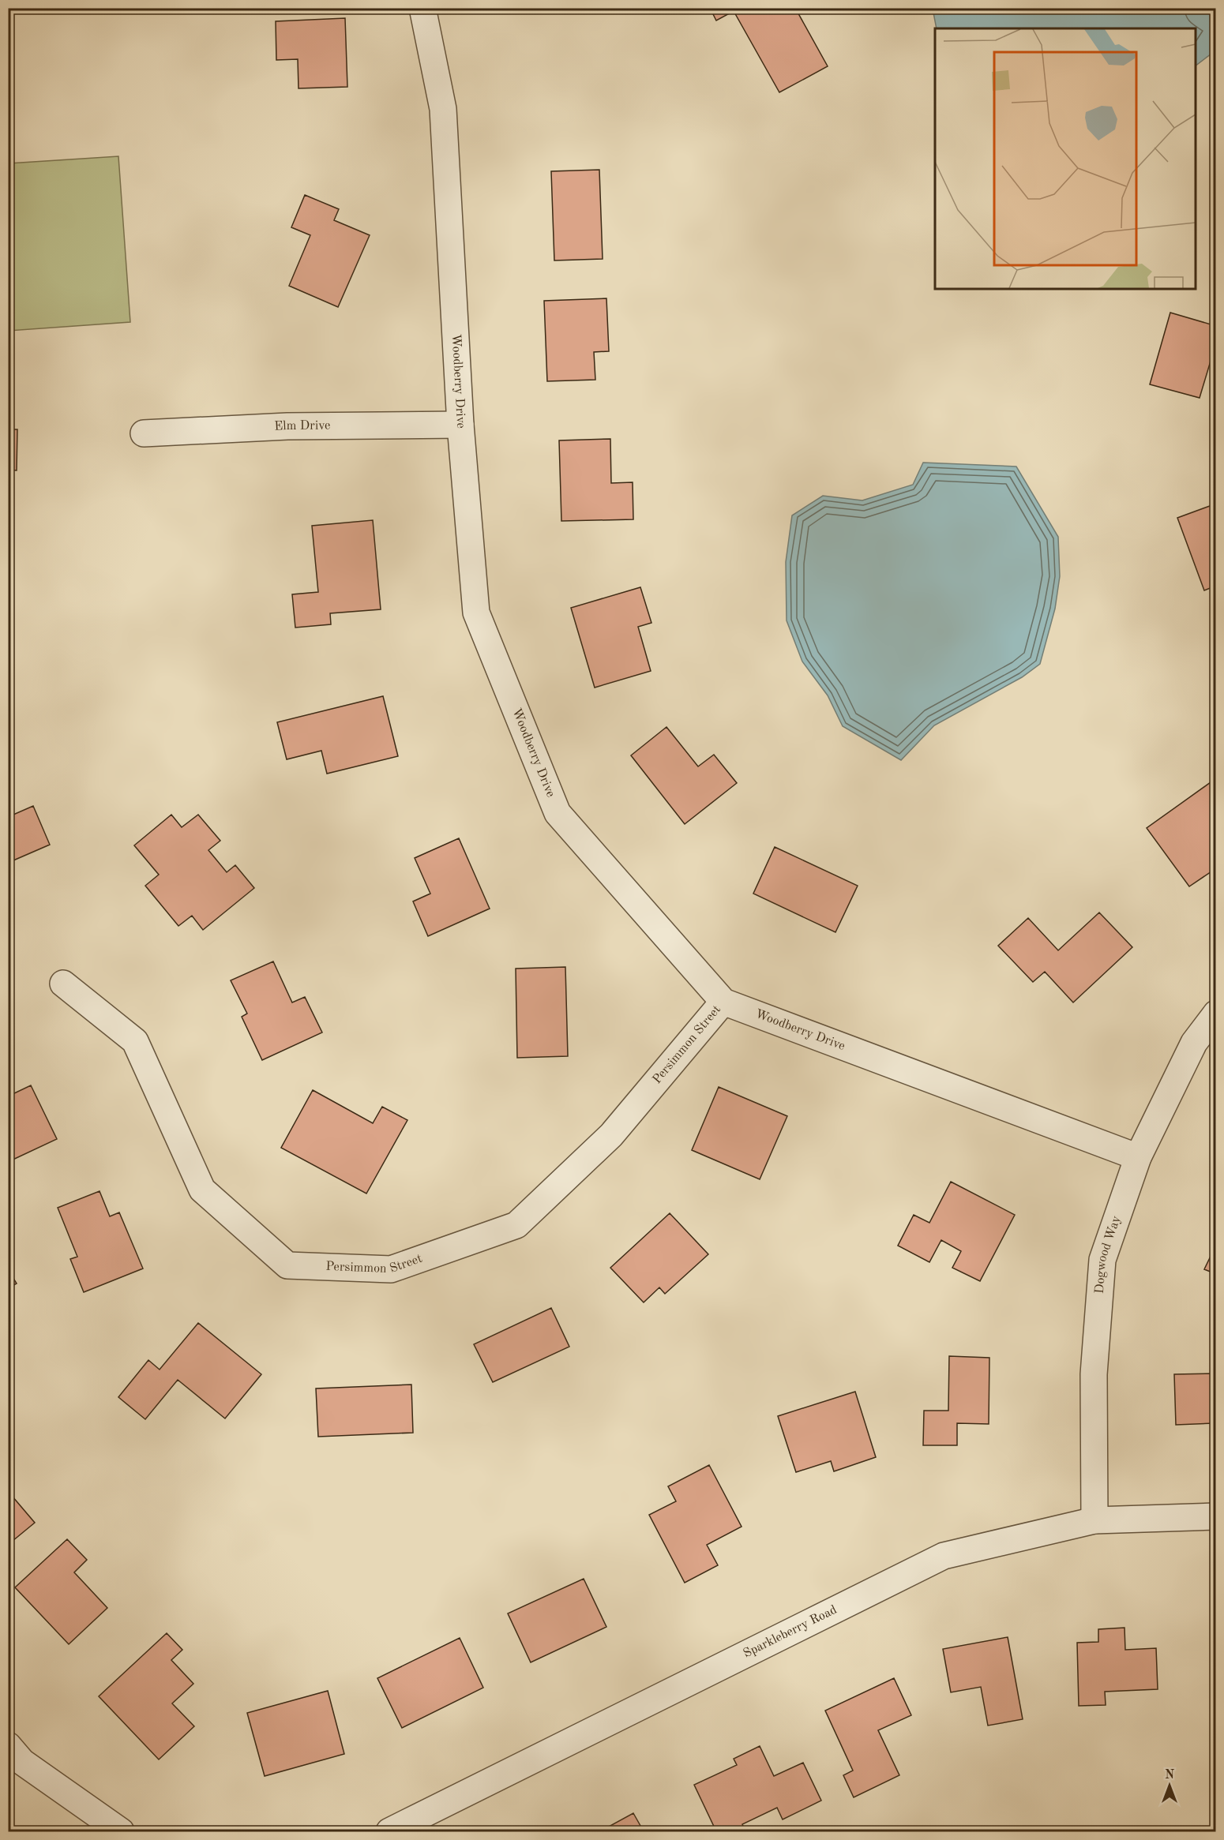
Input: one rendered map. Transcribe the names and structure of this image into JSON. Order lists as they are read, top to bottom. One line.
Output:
{"streets":{"street":["Woodberry Drive","Elm Drive","Persimmon Street","Dogwood Way","Sparkleberry Road"]},"crossings":[["Woodberry Drive","Elm Drive"],["Woodberry Drive","Persimmon Street"],["Woodberry Drive","Dogwood Way"],["Dogwood Way","Sparkleberry Road"]],"north":"top"}
